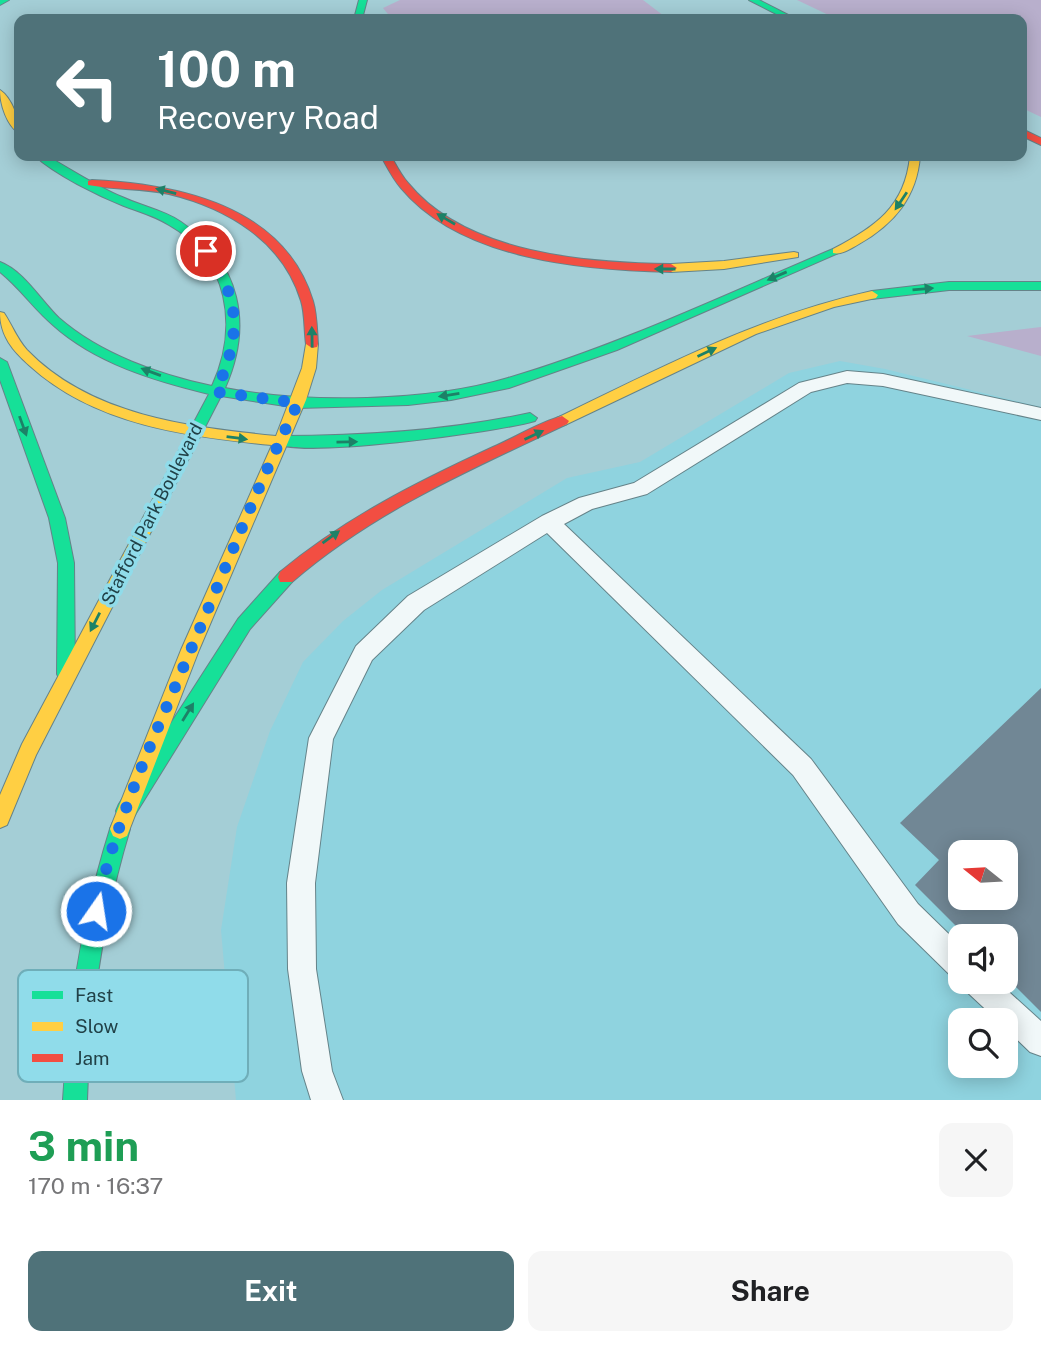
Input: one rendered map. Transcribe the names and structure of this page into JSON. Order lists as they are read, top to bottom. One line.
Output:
{"streets":{"main road":["Stafford Park Boulevard"]},"legend":["Fast","Slow","Jam"],"north":"left","page":{"turn":["100 m","Recovery Road"],"heading":["3 min","170 m · 16:37"],"buttons":["Exit","Share"]}}
